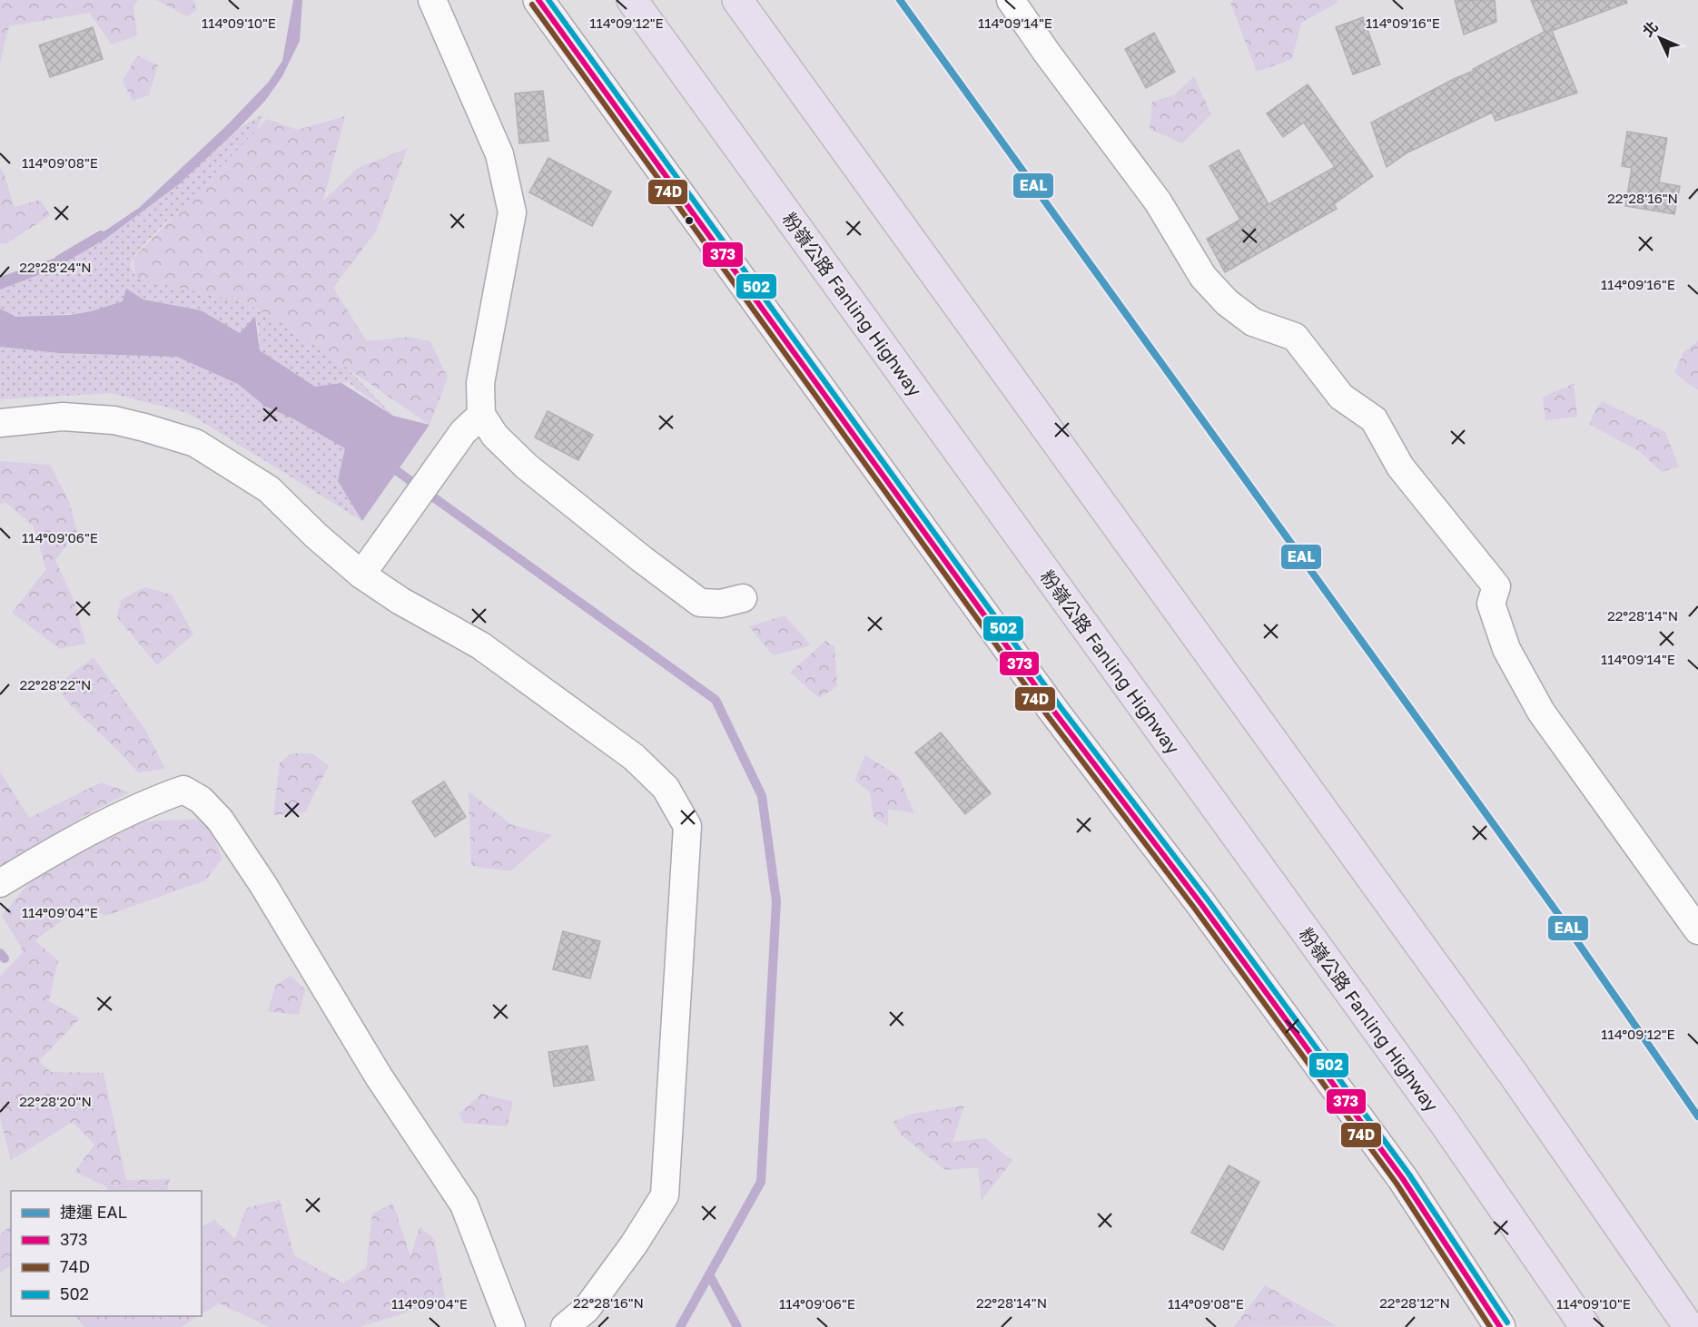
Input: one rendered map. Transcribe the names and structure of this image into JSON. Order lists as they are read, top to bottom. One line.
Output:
{"streets":{"highway":["粉嶺公路 Fanling Highway"]},"lines":["metro line EAL","transit line 373","transit line 502","transit line 74D"],"legend":["捷運 EAL","373","74D","502"],"north":"top left","coordinates":["114°09'10\"E","114°09'12\"E","114°09'14\"E","114°09'16\"E","114°09'08\"E","22°28'16\"N","22°28'24\"N","114°09'06\"E","22°28'14\"N","22°28'22\"N","114°09'04\"E","22°28'20\"N","22°28'12\"N"]}
